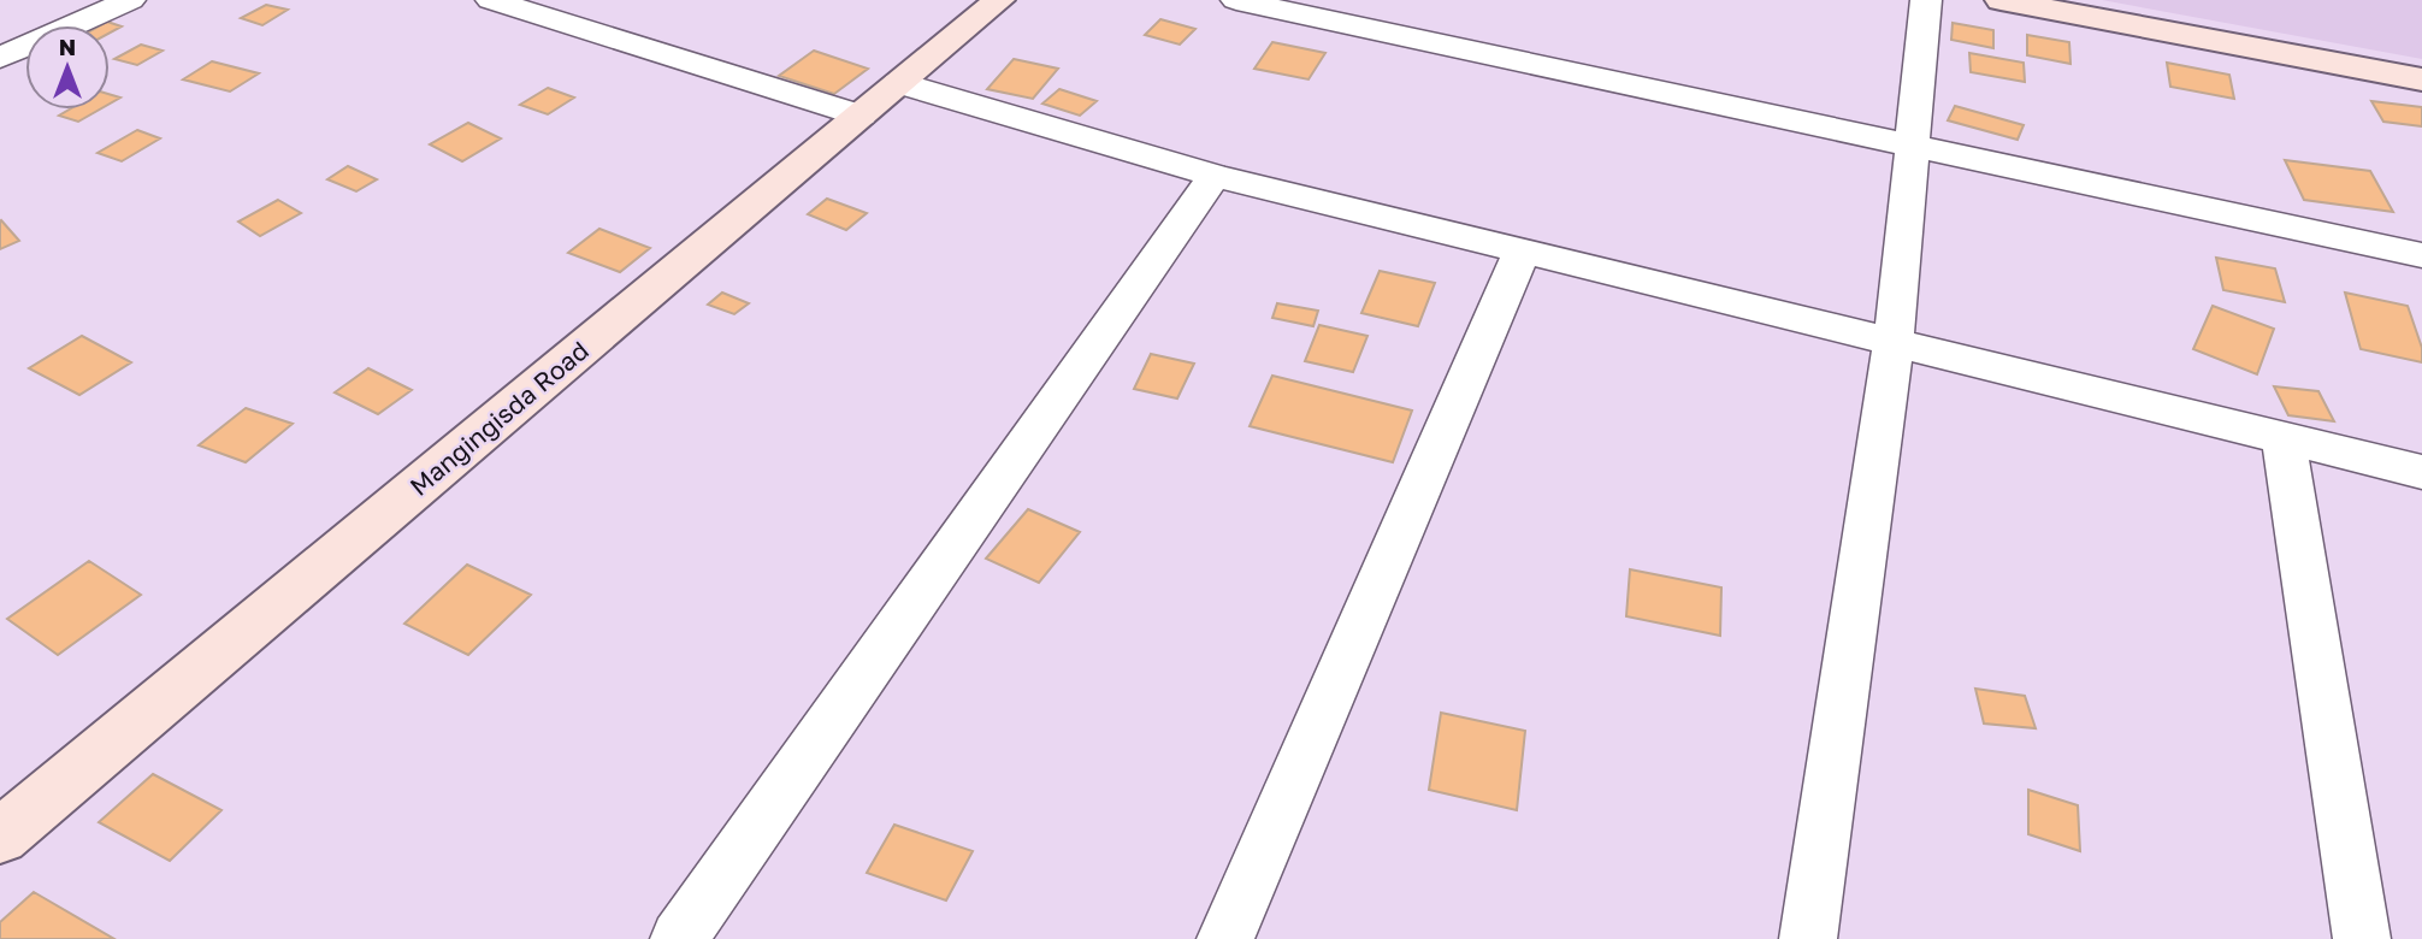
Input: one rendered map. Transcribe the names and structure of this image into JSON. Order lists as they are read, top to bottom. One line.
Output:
{"streets":{"street":["Mangingisda Road"]},"north":"top"}
